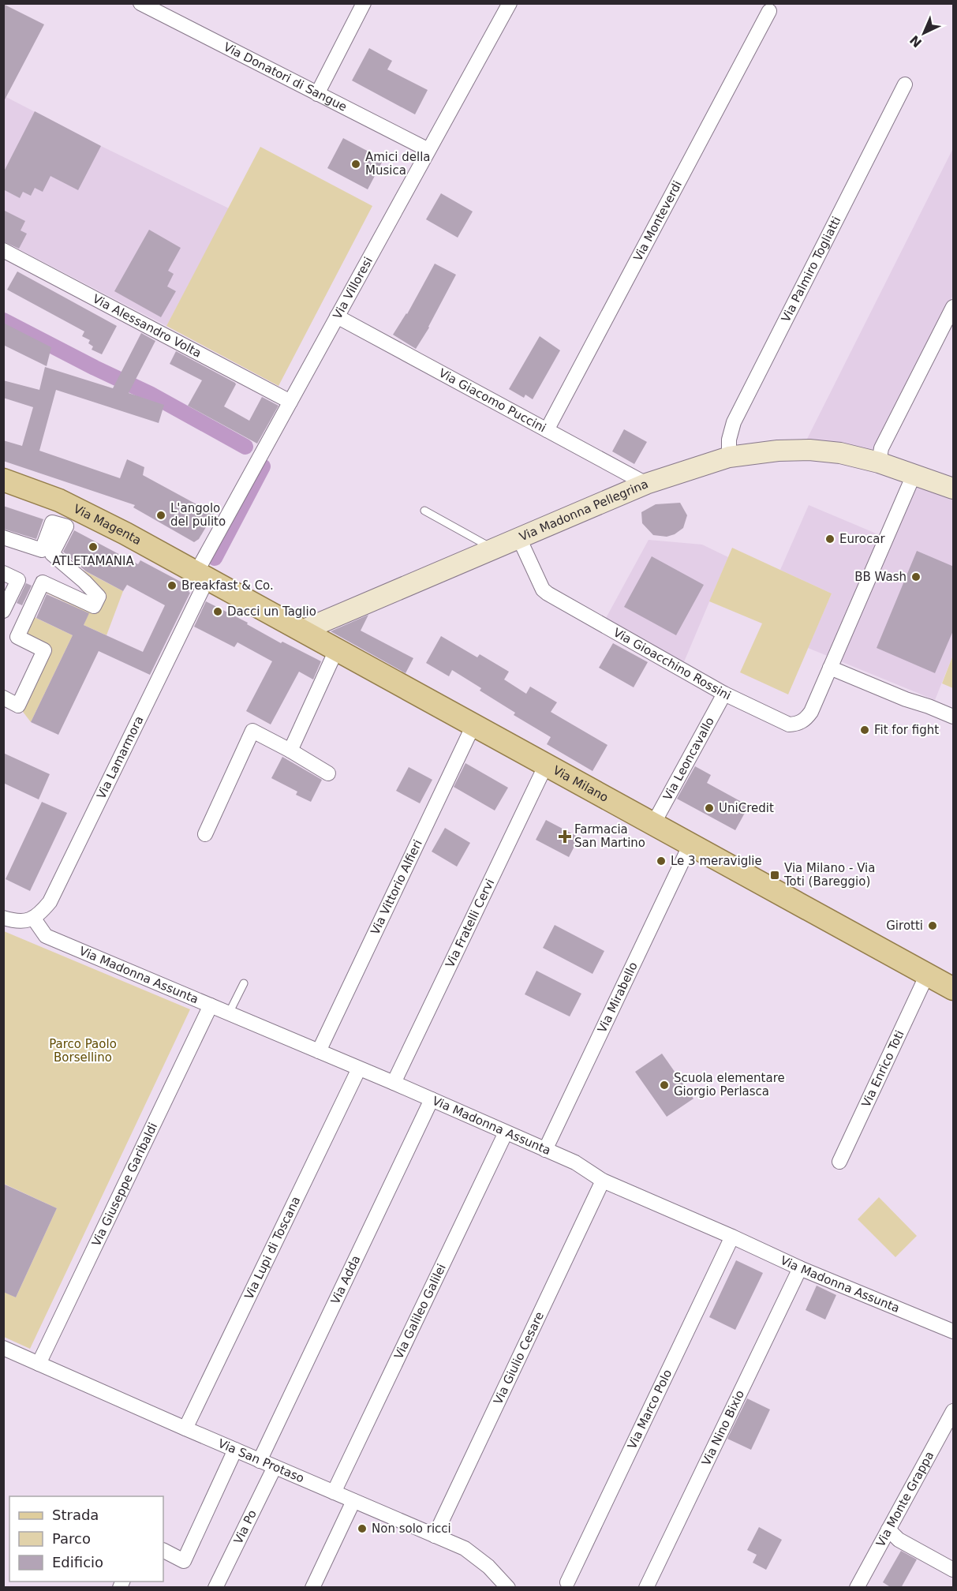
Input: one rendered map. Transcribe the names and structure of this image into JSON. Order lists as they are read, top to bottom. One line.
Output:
{"streets":{"main road":["Via Magenta","Via Milano"],"street":["Via Donatori di Sangue","Via Monteverdi","Via Palmiro Togliatti","Via Villoresi","Via Alessandro Volta","Via Giacomo Puccini","Via Madonna Pellegrina","Via Gioacchino Rossini","Via Lamarmora","Via Leoncavallo","Via Vittorio Alfieri","Via Fratelli Cervi","Via Madonna Assunta","Via Mirabello","Via Enrico Toti","Via Giuseppe Garibaldi","Via Lupi di Toscana","Via Adda","Via Galileo Galilei","Via Giulio Cesare","Via Marco Polo","Via Nino Bixio","Via San Protaso","Via Monte Grappa","Via Po"]},"crossings":[["Via Donatori di Sangue","Via Villoresi"],["Via Monteverdi","Via Giacomo Puccini"],["Via Palmiro Togliatti","Via Madonna Pellegrina"],["Via Villoresi","Via Alessandro Volta"],["Via Villoresi","Via Giacomo Puccini"],["Via Villoresi","Via Magenta"],["Via Villoresi","Via Lamarmora"],["Via Villoresi","Via Milano"],["Via Giacomo Puccini","Via Madonna Pellegrina"],["Via Madonna Pellegrina","Via Gioacchino Rossini"],["Via Madonna Pellegrina","Via Milano"],["Via Magenta","Via Lamarmora"],["Via Magenta","Via Milano"],["Via Gioacchino Rossini","Via Leoncavallo"],["Via Lamarmora","Via Milano"],["Via Lamarmora","Via Madonna Assunta"],["Via Leoncavallo","Via Milano"],["Via Milano","Via Vittorio Alfieri"],["Via Milano","Via Fratelli Cervi"],["Via Milano","Via Mirabello"],["Via Milano","Via Enrico Toti"],["Via Vittorio Alfieri","Via Madonna Assunta"],["Via Fratelli Cervi","Via Madonna Assunta"],["Via Madonna Assunta","Via Mirabello"],["Via Madonna Assunta","Via Giuseppe Garibaldi"],["Via Madonna Assunta","Via Lupi di Toscana"],["Via Madonna Assunta","Via Adda"],["Via Madonna Assunta","Via Galileo Galilei"],["Via Madonna Assunta","Via Giulio Cesare"],["Via Madonna Assunta","Via Marco Polo"],["Via Madonna Assunta","Via Nino Bixio"],["Via Giuseppe Garibaldi","Via San Protaso"],["Via Lupi di Toscana","Via San Protaso"],["Via Adda","Via San Protaso"],["Via Galileo Galilei","Via San Protaso"],["Via Giulio Cesare","Via San Protaso"],["Via San Protaso","Via Po"]],"parks":["Parco Paolo Borsellino"],"places":{"other":["Amici della Musica","L'angolo del pulito","Eurocar","ATLETAMANIA","BB Wash","Breakfast & Co.","Dacci un Taglio","Fit for fight","UniCredit","Le 3 meraviglie","Girotti","Scuola elementare Giorgio Perlasca","Non solo ricci"],"health":["Farmacia San Martino"],"transit":["Via Milano - Via Toti (Bareggio)"]},"legend":["Strada","Parco","Edificio"],"north":"bottom left"}
